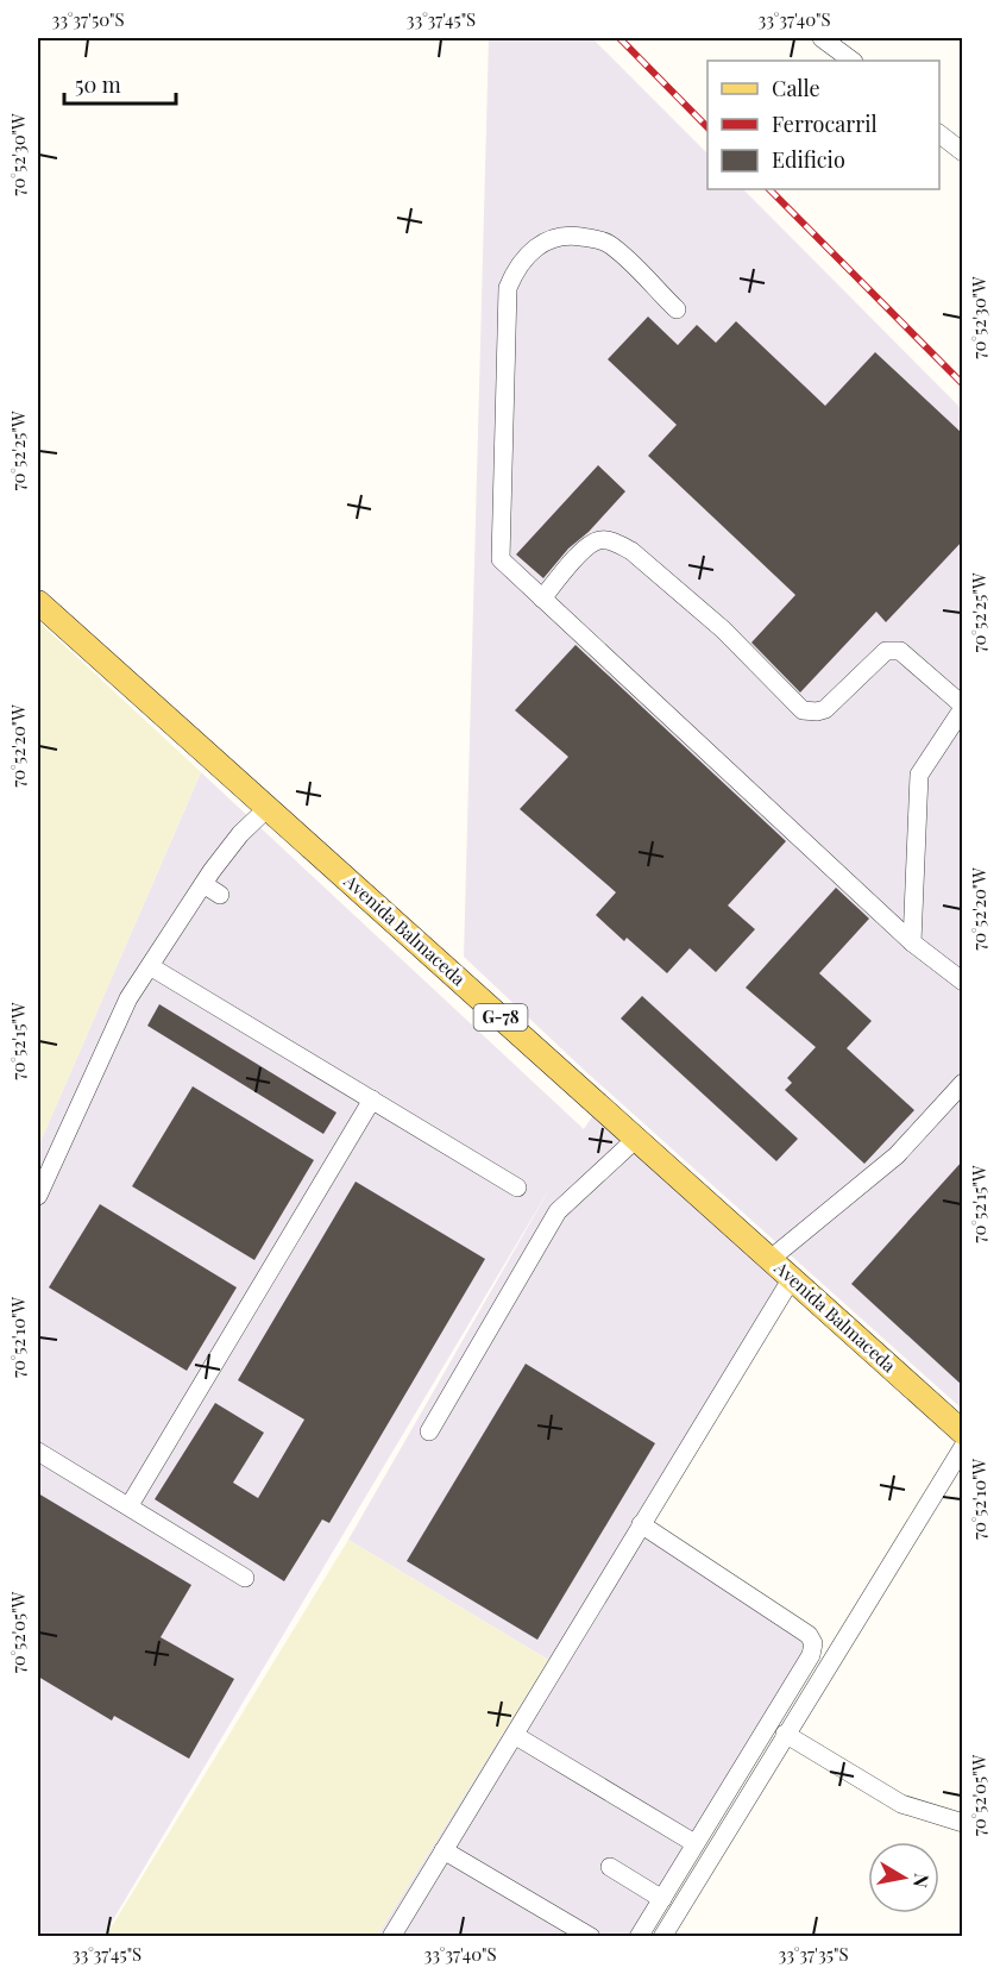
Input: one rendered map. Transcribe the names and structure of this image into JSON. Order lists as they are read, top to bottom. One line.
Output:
{"streets":{"main road":["Avenida Balmaceda","G-78"]},"legend":["Calle","Ferrocarril","Edificio"],"scale_bar":"50 m","north":"right","coordinates":["33°37'50\"S","33°37'45\"S","33°37'40\"S","70°52'30\"W","70°52'25\"W","70°52'20\"W","70°52'15\"W","70°52'10\"W","70°52'05\"W","33°37'35\"S"]}
